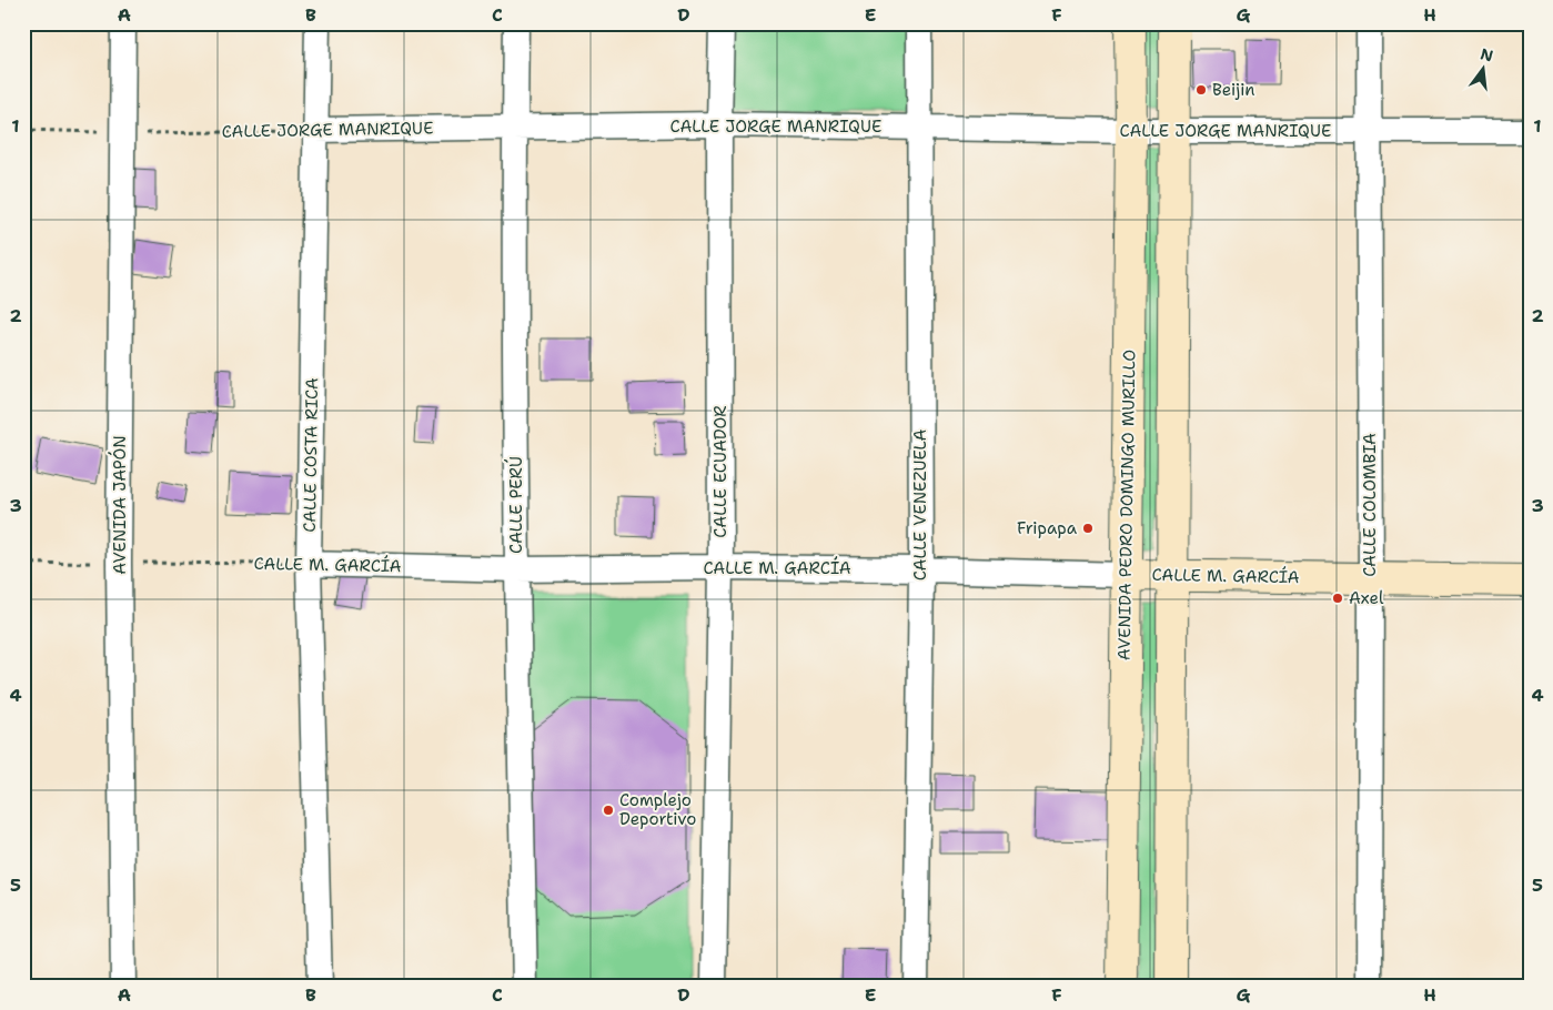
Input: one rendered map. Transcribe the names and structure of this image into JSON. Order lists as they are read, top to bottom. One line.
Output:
{"streets":{"main road":["AVENIDA PEDRO DOMINGO MURILLO","CALLE M. GARCÍA"],"street":["CALLE JORGE MANRIQUE","CALLE COSTA RICA","CALLE ECUADOR","AVENIDA JAPÓN","CALLE PERÚ","CALLE VENEZUELA","CALLE COLOMBIA"]},"crossings":[["CALLE JORGE MANRIQUE","CALLE COSTA RICA"],["CALLE JORGE MANRIQUE","CALLE ECUADOR"],["CALLE JORGE MANRIQUE","AVENIDA JAPÓN"],["CALLE JORGE MANRIQUE","CALLE PERÚ"],["CALLE JORGE MANRIQUE","CALLE VENEZUELA"],["CALLE JORGE MANRIQUE","AVENIDA PEDRO DOMINGO MURILLO"],["CALLE JORGE MANRIQUE","CALLE COLOMBIA"],["CALLE COSTA RICA","CALLE M. GARCÍA"],["CALLE ECUADOR","CALLE M. GARCÍA"],["AVENIDA JAPÓN","CALLE M. GARCÍA"],["CALLE PERÚ","CALLE M. GARCÍA"],["CALLE VENEZUELA","CALLE M. GARCÍA"],["AVENIDA PEDRO DOMINGO MURILLO","CALLE M. GARCÍA"],["CALLE COLOMBIA","CALLE M. GARCÍA"]],"places":["Beijin","Fripapa","Axel","Complejo Deportivo"],"north":"top","grid":{"columns":["A","B","C","D","E","F","G","H"],"rows":["1","2","3","4","5"]}}
